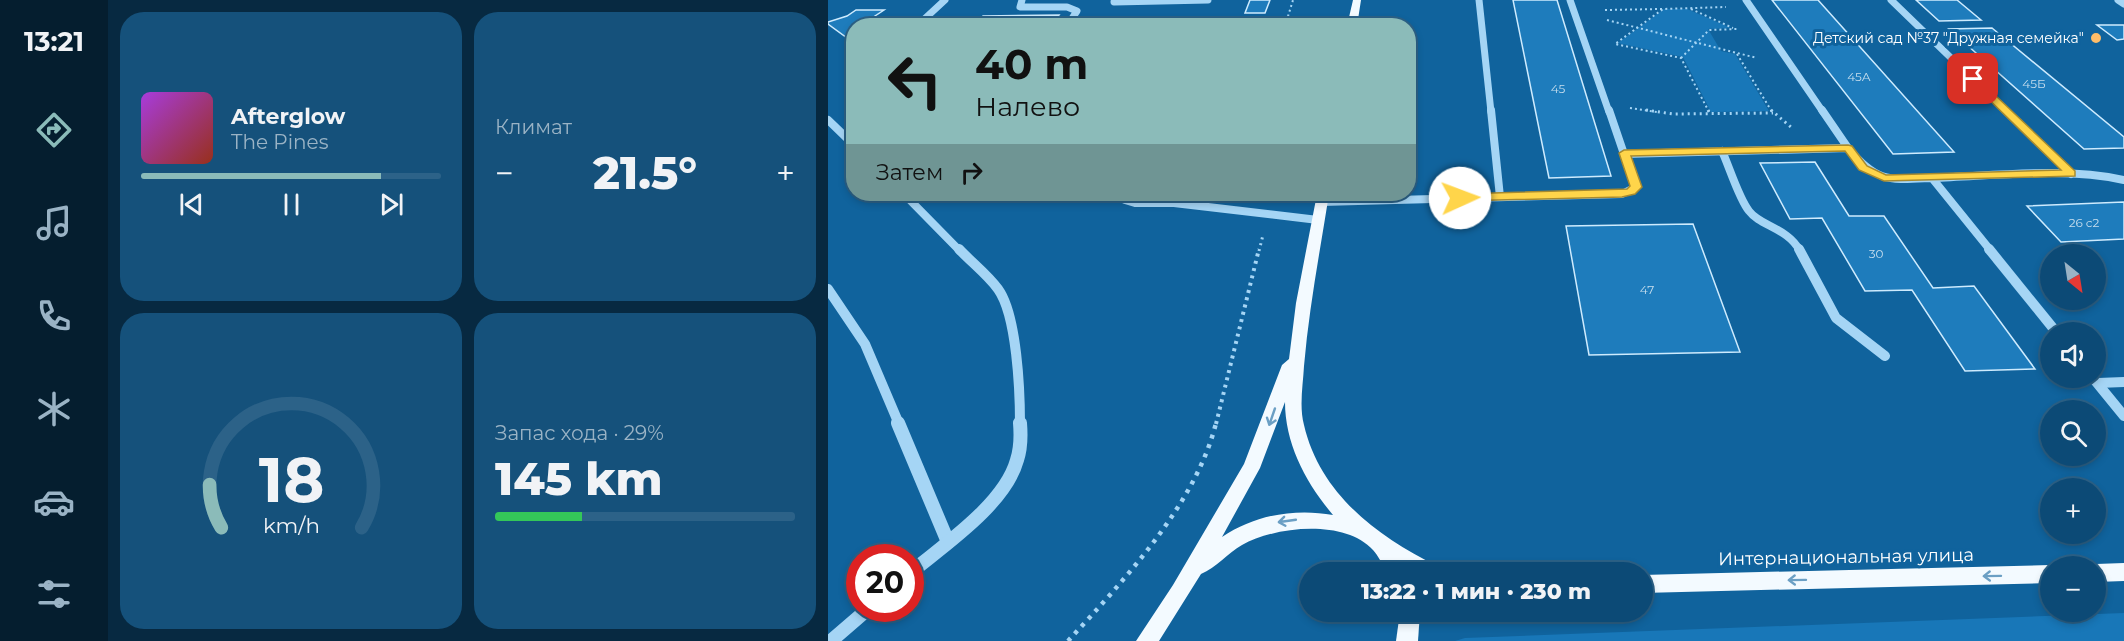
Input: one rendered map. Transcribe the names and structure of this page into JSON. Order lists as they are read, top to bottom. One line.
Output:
{"streets":{"main road":["Интернациональная улица"]},"one_way":["Интернациональная улица"],"places":["Детский сад №37 \"Дружная семейка\""],"house_numbers":["45А","45Б","45","26 с2","30","47"],"north":"bottom right","page":{"tabs":"13:21","tile":["Климат",["Запас хода · 29%","145 km"]],"turn":["40 m","Налево"],"song":["Afterglow","The Pines"],"then":"Затем","heat":["−","21.5°","+"],"map_buttons":["+","−"],"limit":"20","trip":"13:22 · 1 мин · 230 m","gauge":["18","km/h"]}}
